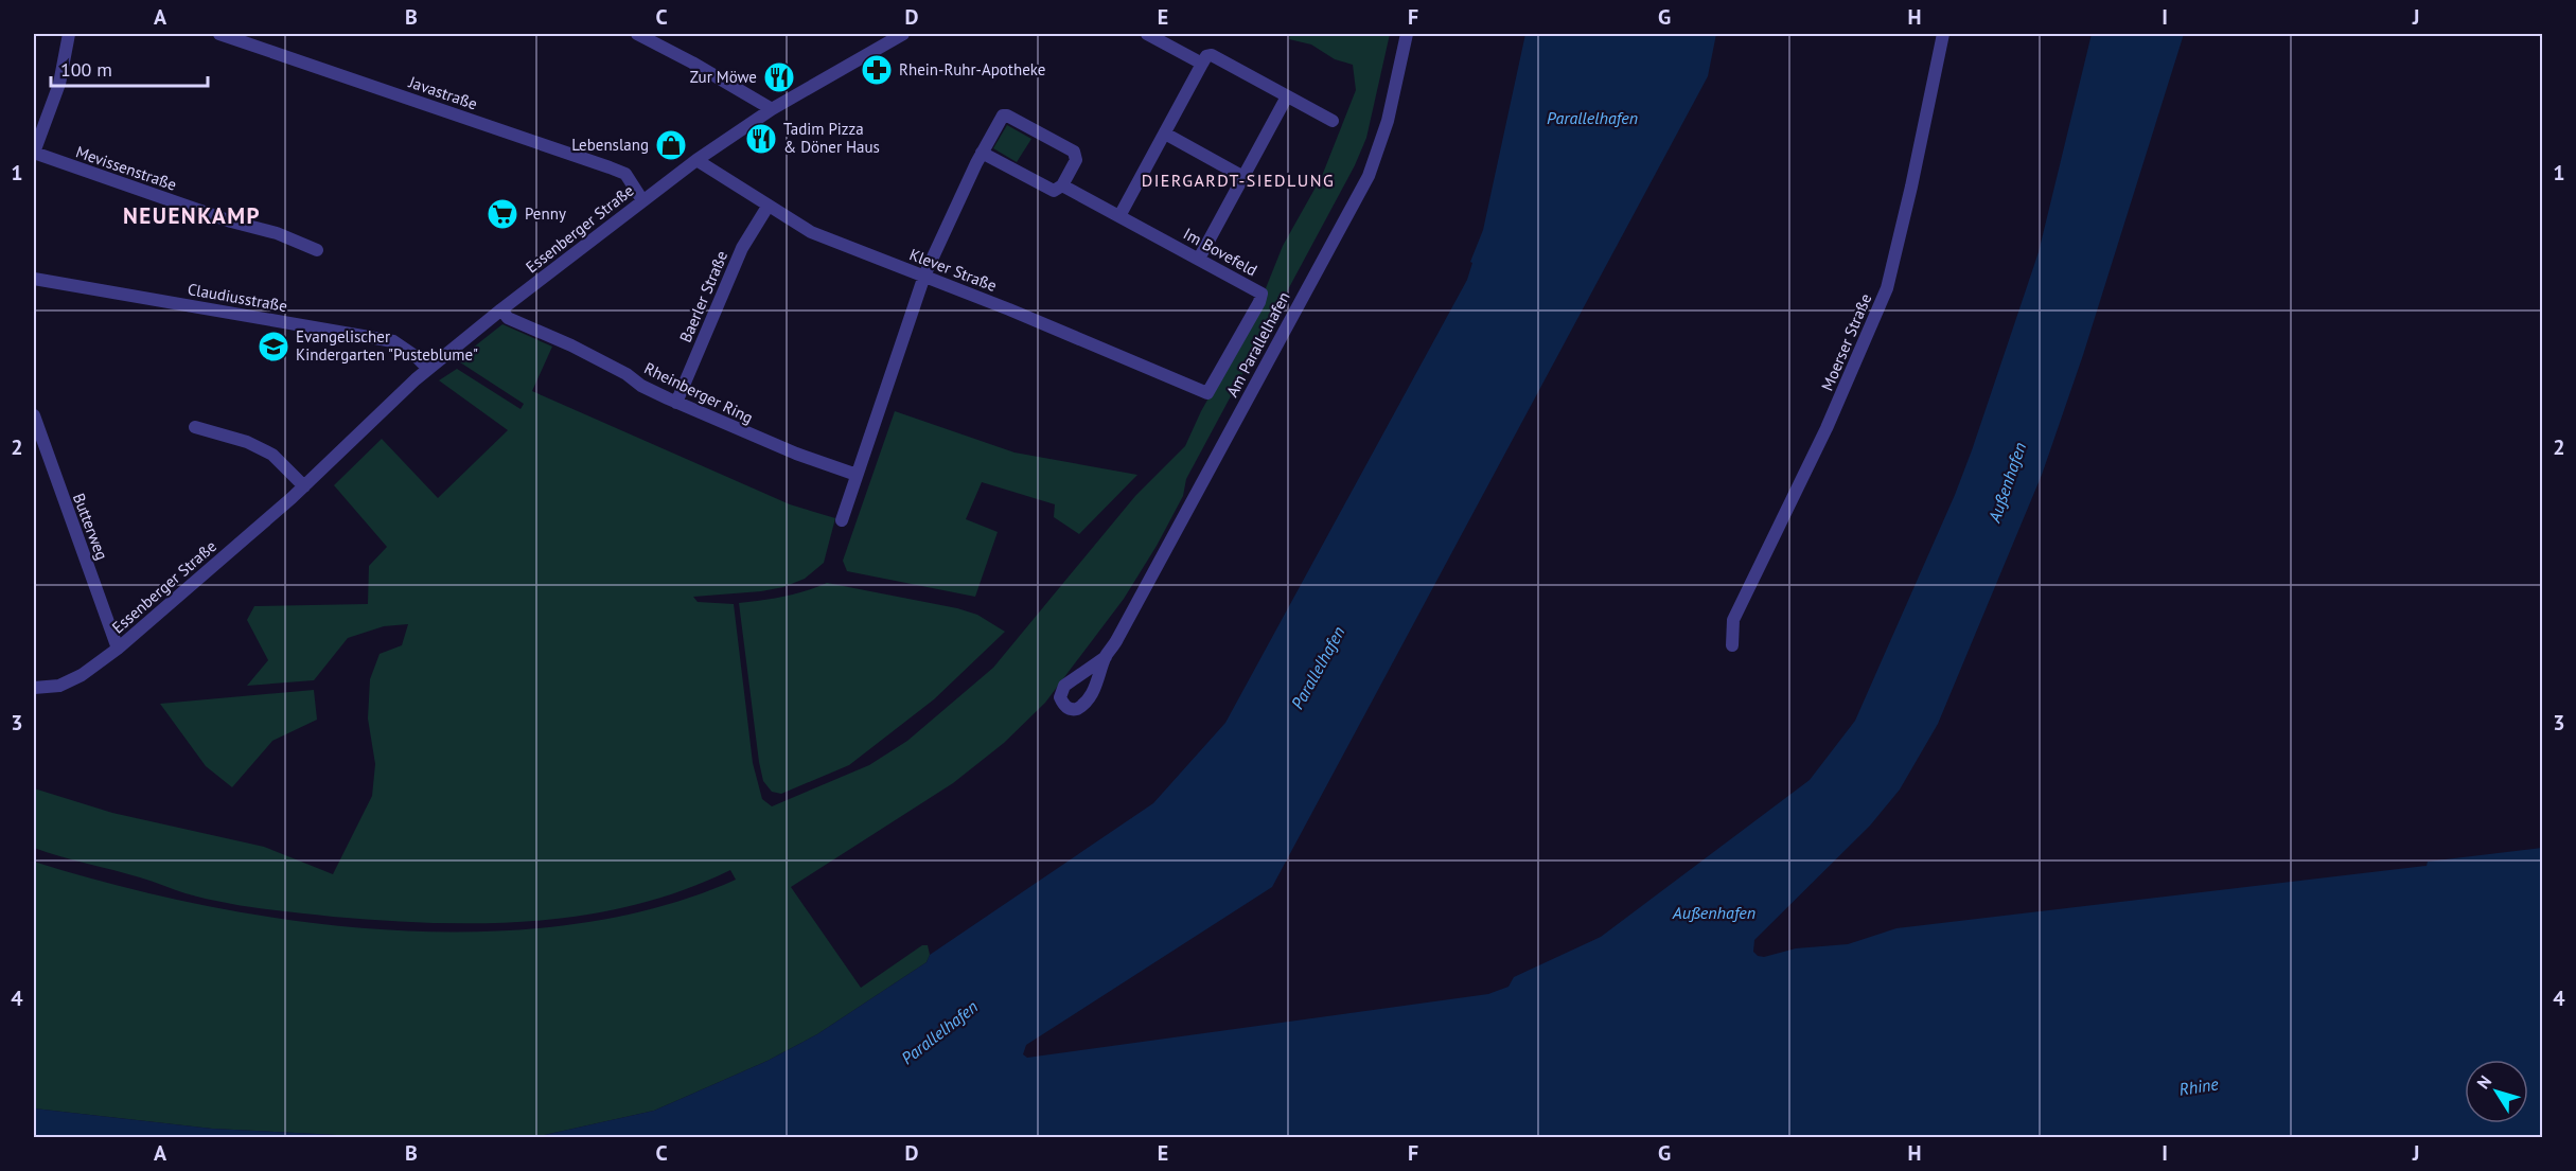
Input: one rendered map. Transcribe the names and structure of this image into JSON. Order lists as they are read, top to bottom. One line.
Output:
{"streets":{"street":["Javastraße","Mevissenstraße","Essenberger Straße","Im Bovefeld","Klever Straße","Baerler Straße","Claudiusstraße","Moerser Straße","Am Parallelhafen","Rheinberger Ring","Butterweg"]},"crossings":[["Javastraße","Essenberger Straße"],["Essenberger Straße","Klever Straße"],["Essenberger Straße","Claudiusstraße"],["Essenberger Straße","Rheinberger Ring"],["Essenberger Straße","Butterweg"],["Im Bovefeld","Klever Straße"],["Klever Straße","Baerler Straße"],["Baerler Straße","Rheinberger Ring"]],"districts":["DIERGARDT-SIEDLUNG","NEUENKAMP"],"water":["Parallelhafen","Außenhafen","Rhine"],"places":{"pharmacy":["Rhein-Ruhr-Apotheke"],"restaurant":["Zur Möwe","Tadim Pizza & Döner Haus"],"shop":["Lebenslang"],"supermarket":["Penny"],"school or university":["Evangelischer Kindergarten \"Pusteblume\""]},"scale_bar":"100 m","north":"top left","grid":{"columns":["A","B","C","D","E","F","G","H","I","J"],"rows":["1","2","3","4"]}}
